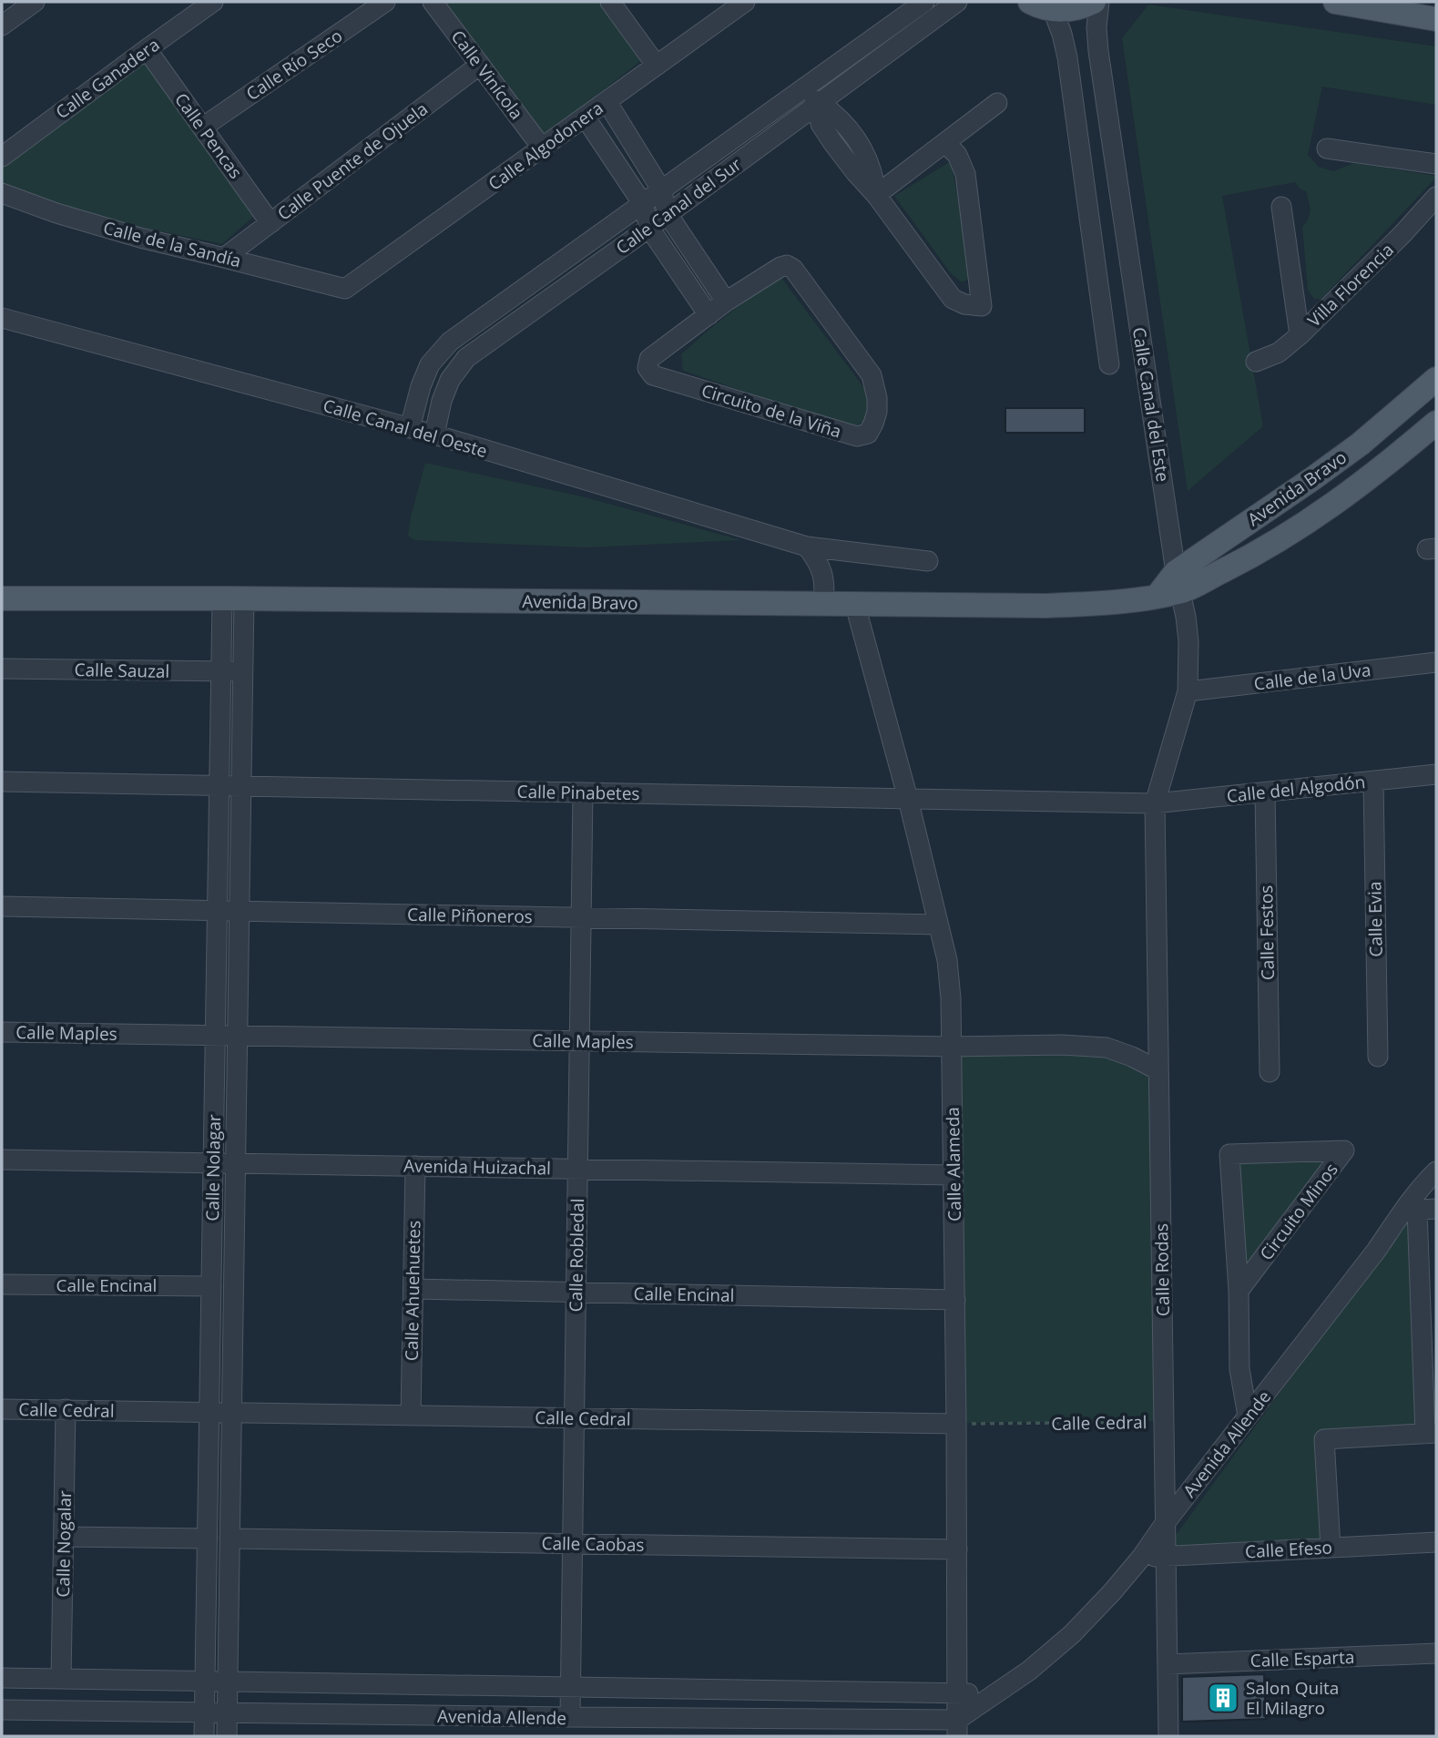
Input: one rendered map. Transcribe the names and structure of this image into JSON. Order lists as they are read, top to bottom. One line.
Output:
{"streets":{"main road":["Avenida Bravo"],"street":["Calle Río Seco","Calle Vinícola","Calle Ganadera","Calle Pencas","Calle Algodonera","Calle Puente de Ojuela","Calle Canal del Sur","Calle de la Sandía","Villa Florencia","Calle Canal del Este","Circuito de la Viña","Calle Canal del Oeste","Calle Sauzal","Calle de la Uva","Calle del Algodón","Calle Pinabetes","Calle Piñoneros","Calle Evia","Calle Festos","Calle Maples","Calle Alameda","Avenida Huizachal","Calle Nolagar","Circuito Minos","Calle Robledal","Calle Rodas","Calle Encinal","Calle Ahuehuetes","Calle Cedral","Avenida Allende","Calle Nogalar","Calle Caobas","Calle Efeso","Calle Esparta"]},"crossings":[["Calle Río Seco","Calle Pencas"],["Calle Vinícola","Calle Algodonera"],["Calle Vinícola","Calle Puente de Ojuela"],["Calle Ganadera","Calle Pencas"],["Calle Pencas","Calle Puente de Ojuela"],["Calle Algodonera","Calle de la Sandía"],["Calle Puente de Ojuela","Calle de la Sandía"],["Calle Canal del Sur","Calle Canal del Oeste"],["Calle Canal del Este","Avenida Bravo"],["Calle Canal del Este","Calle de la Uva"],["Calle Canal del Este","Calle del Algodón"],["Calle Canal del Este","Calle Pinabetes"],["Calle Canal del Este","Calle Rodas"],["Avenida Bravo","Calle Alameda"],["Avenida Bravo","Calle Nolagar"],["Calle Sauzal","Calle Nolagar"],["Calle del Algodón","Calle Pinabetes"],["Calle del Algodón","Calle Evia"],["Calle del Algodón","Calle Festos"],["Calle del Algodón","Calle Rodas"],["Calle Pinabetes","Calle Alameda"],["Calle Pinabetes","Calle Nolagar"],["Calle Pinabetes","Calle Robledal"],["Calle Pinabetes","Calle Rodas"],["Calle Piñoneros","Calle Alameda"],["Calle Piñoneros","Calle Nolagar"],["Calle Piñoneros","Calle Robledal"],["Calle Maples","Calle Alameda"],["Calle Maples","Calle Nolagar"],["Calle Maples","Calle Robledal"],["Calle Maples","Calle Rodas"],["Calle Alameda","Avenida Huizachal"],["Calle Alameda","Calle Encinal"],["Calle Alameda","Calle Cedral"],["Calle Alameda","Avenida Allende"],["Calle Alameda","Calle Caobas"],["Avenida Huizachal","Calle Nolagar"],["Avenida Huizachal","Calle Robledal"],["Avenida Huizachal","Calle Ahuehuetes"],["Calle Nolagar","Calle Encinal"],["Calle Nolagar","Calle Cedral"],["Calle Nolagar","Avenida Allende"],["Calle Nolagar","Calle Caobas"],["Circuito Minos","Avenida Allende"],["Calle Robledal","Calle Encinal"],["Calle Robledal","Calle Cedral"],["Calle Robledal","Avenida Allende"],["Calle Robledal","Calle Caobas"],["Calle Rodas","Calle Cedral"],["Calle Rodas","Avenida Allende"],["Calle Rodas","Calle Efeso"],["Calle Rodas","Calle Esparta"],["Calle Encinal","Calle Ahuehuetes"],["Calle Ahuehuetes","Calle Cedral"],["Calle Cedral","Calle Nogalar"],["Avenida Allende","Calle Nogalar"],["Avenida Allende","Calle Efeso"]],"places":{"building":["Salon Quita El Milagro"]}}
